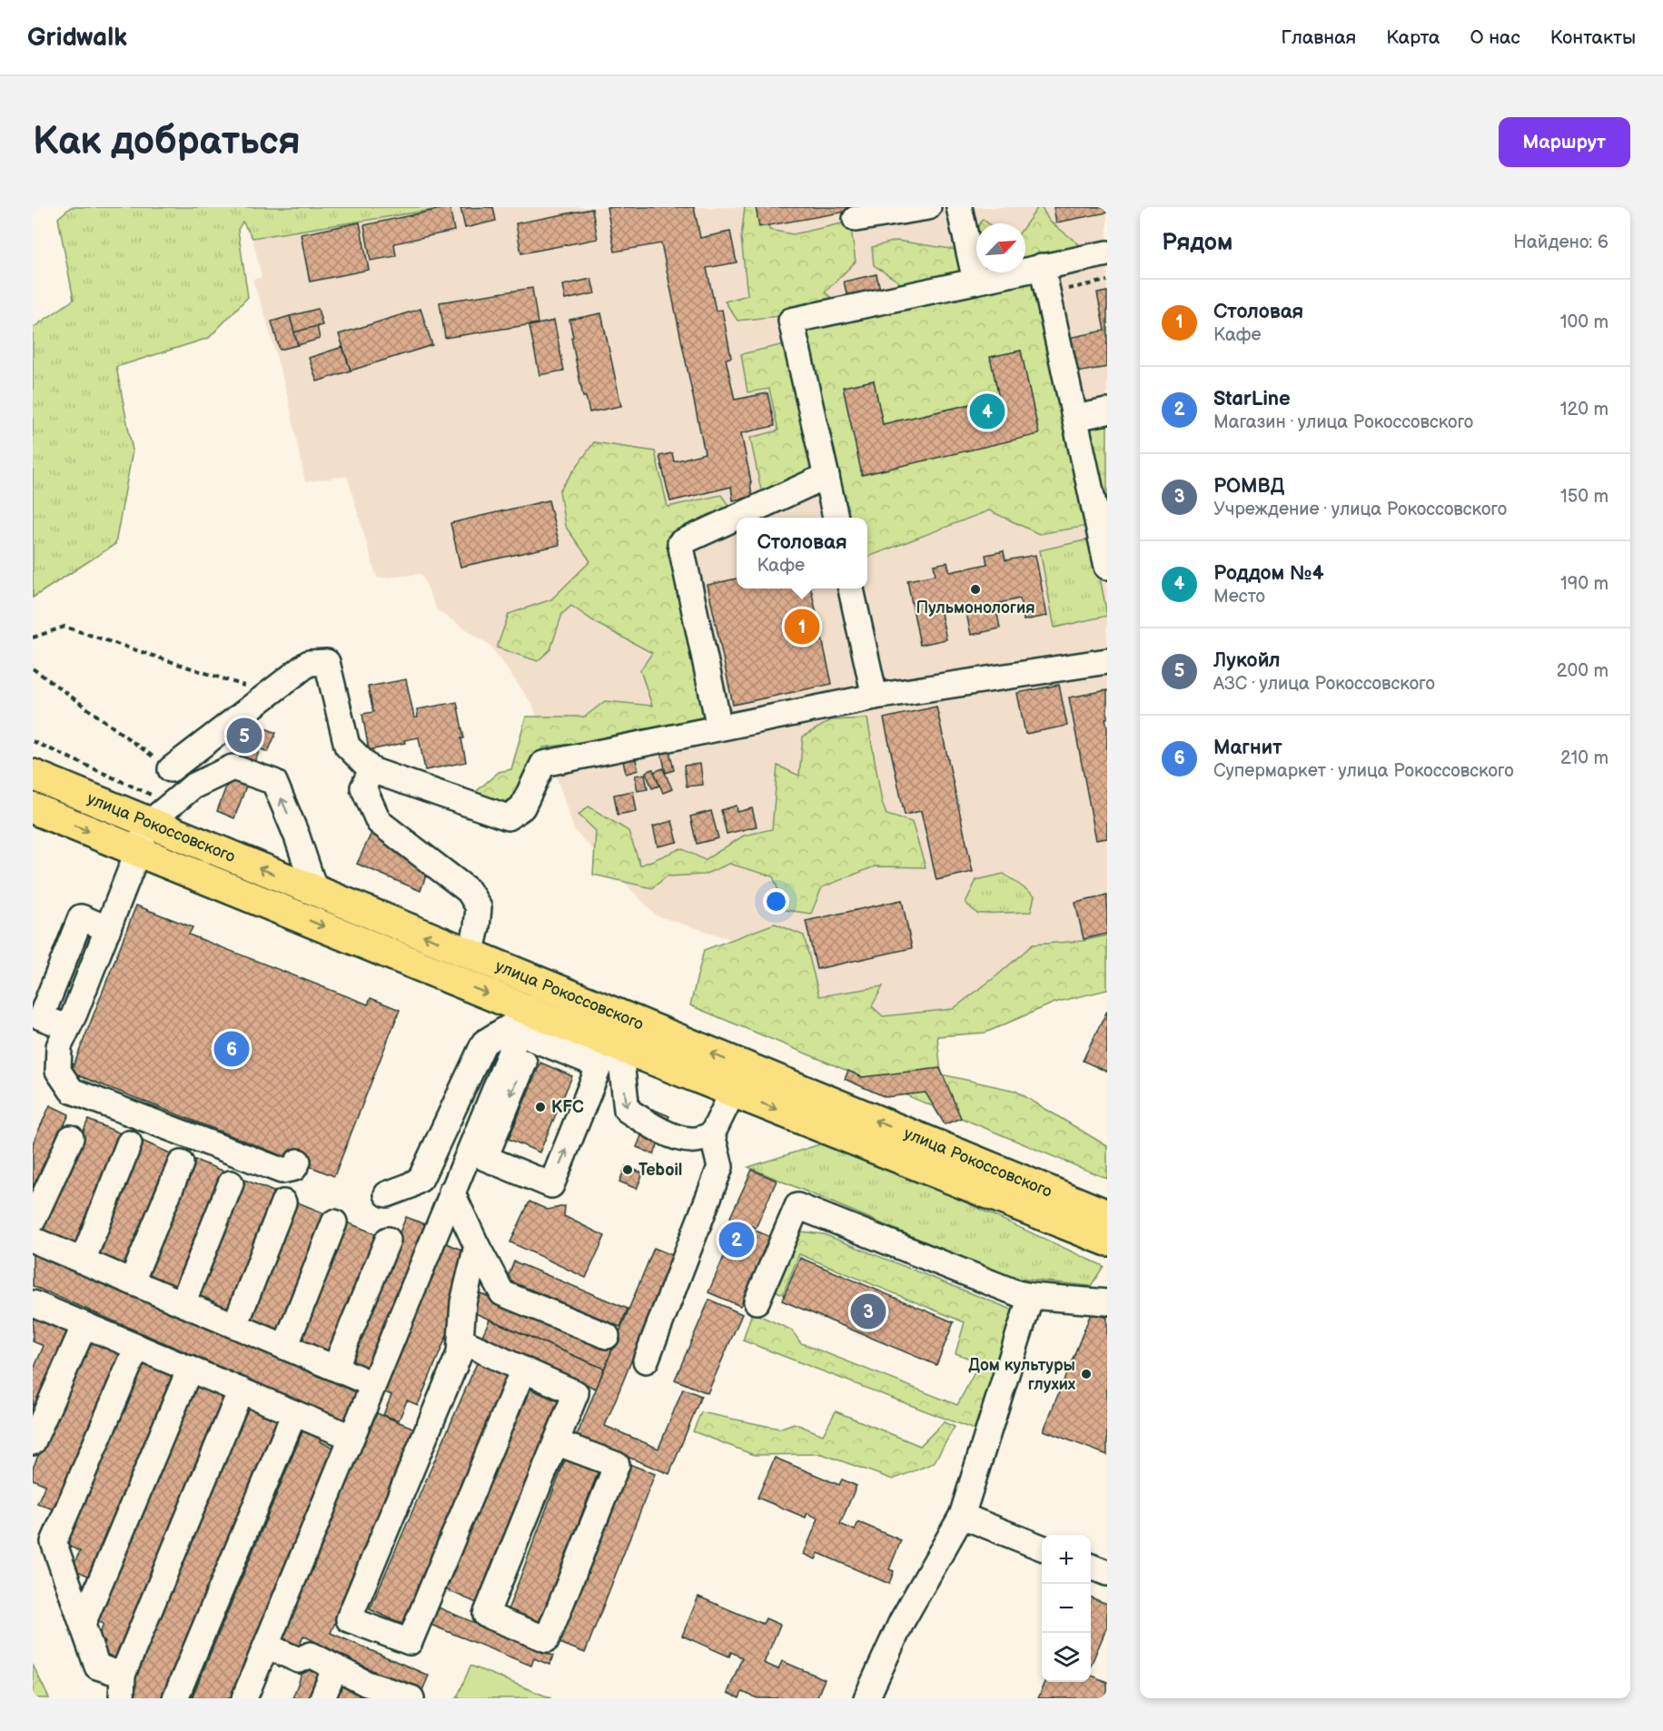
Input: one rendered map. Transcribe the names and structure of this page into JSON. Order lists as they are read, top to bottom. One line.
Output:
{"streets":{"highway":["улица Рокоссовского"]},"places":["Пульмонология","KFC","Teboil","Дом культуры глухих"],"north":"top right","page":{"header":"Gridwalk","nav":["Главная","Карта","О нас","Контакты"],"buttons":"Маршрут","title":"Как добраться","heading":["Рядом","Найдено: 6"],"list":[{"mark":"1","name":"Столовая","note":"Кафе","value":"100 m"},{"mark":"2","name":"StarLine","note":"Магазин · улица Рокоссовского","value":"120 m"},{"mark":"3","name":"РОМВД","note":"Учреждение · улица Рокоссовского","value":"150 m"},{"mark":"4","name":"Роддом №4","note":"Место","value":"190 m"},{"mark":"5","name":"Лукойл","note":"АЗС · улица Рокоссовского","value":"200 m"},{"mark":"6","name":"Магнит","note":"Супермаркет · улица Рокоссовского","value":"210 m"}],"pins":["4","1","5","6","2","3"],"popup":["Столовая","Кафе"],"map_buttons":["+","−"]}}
